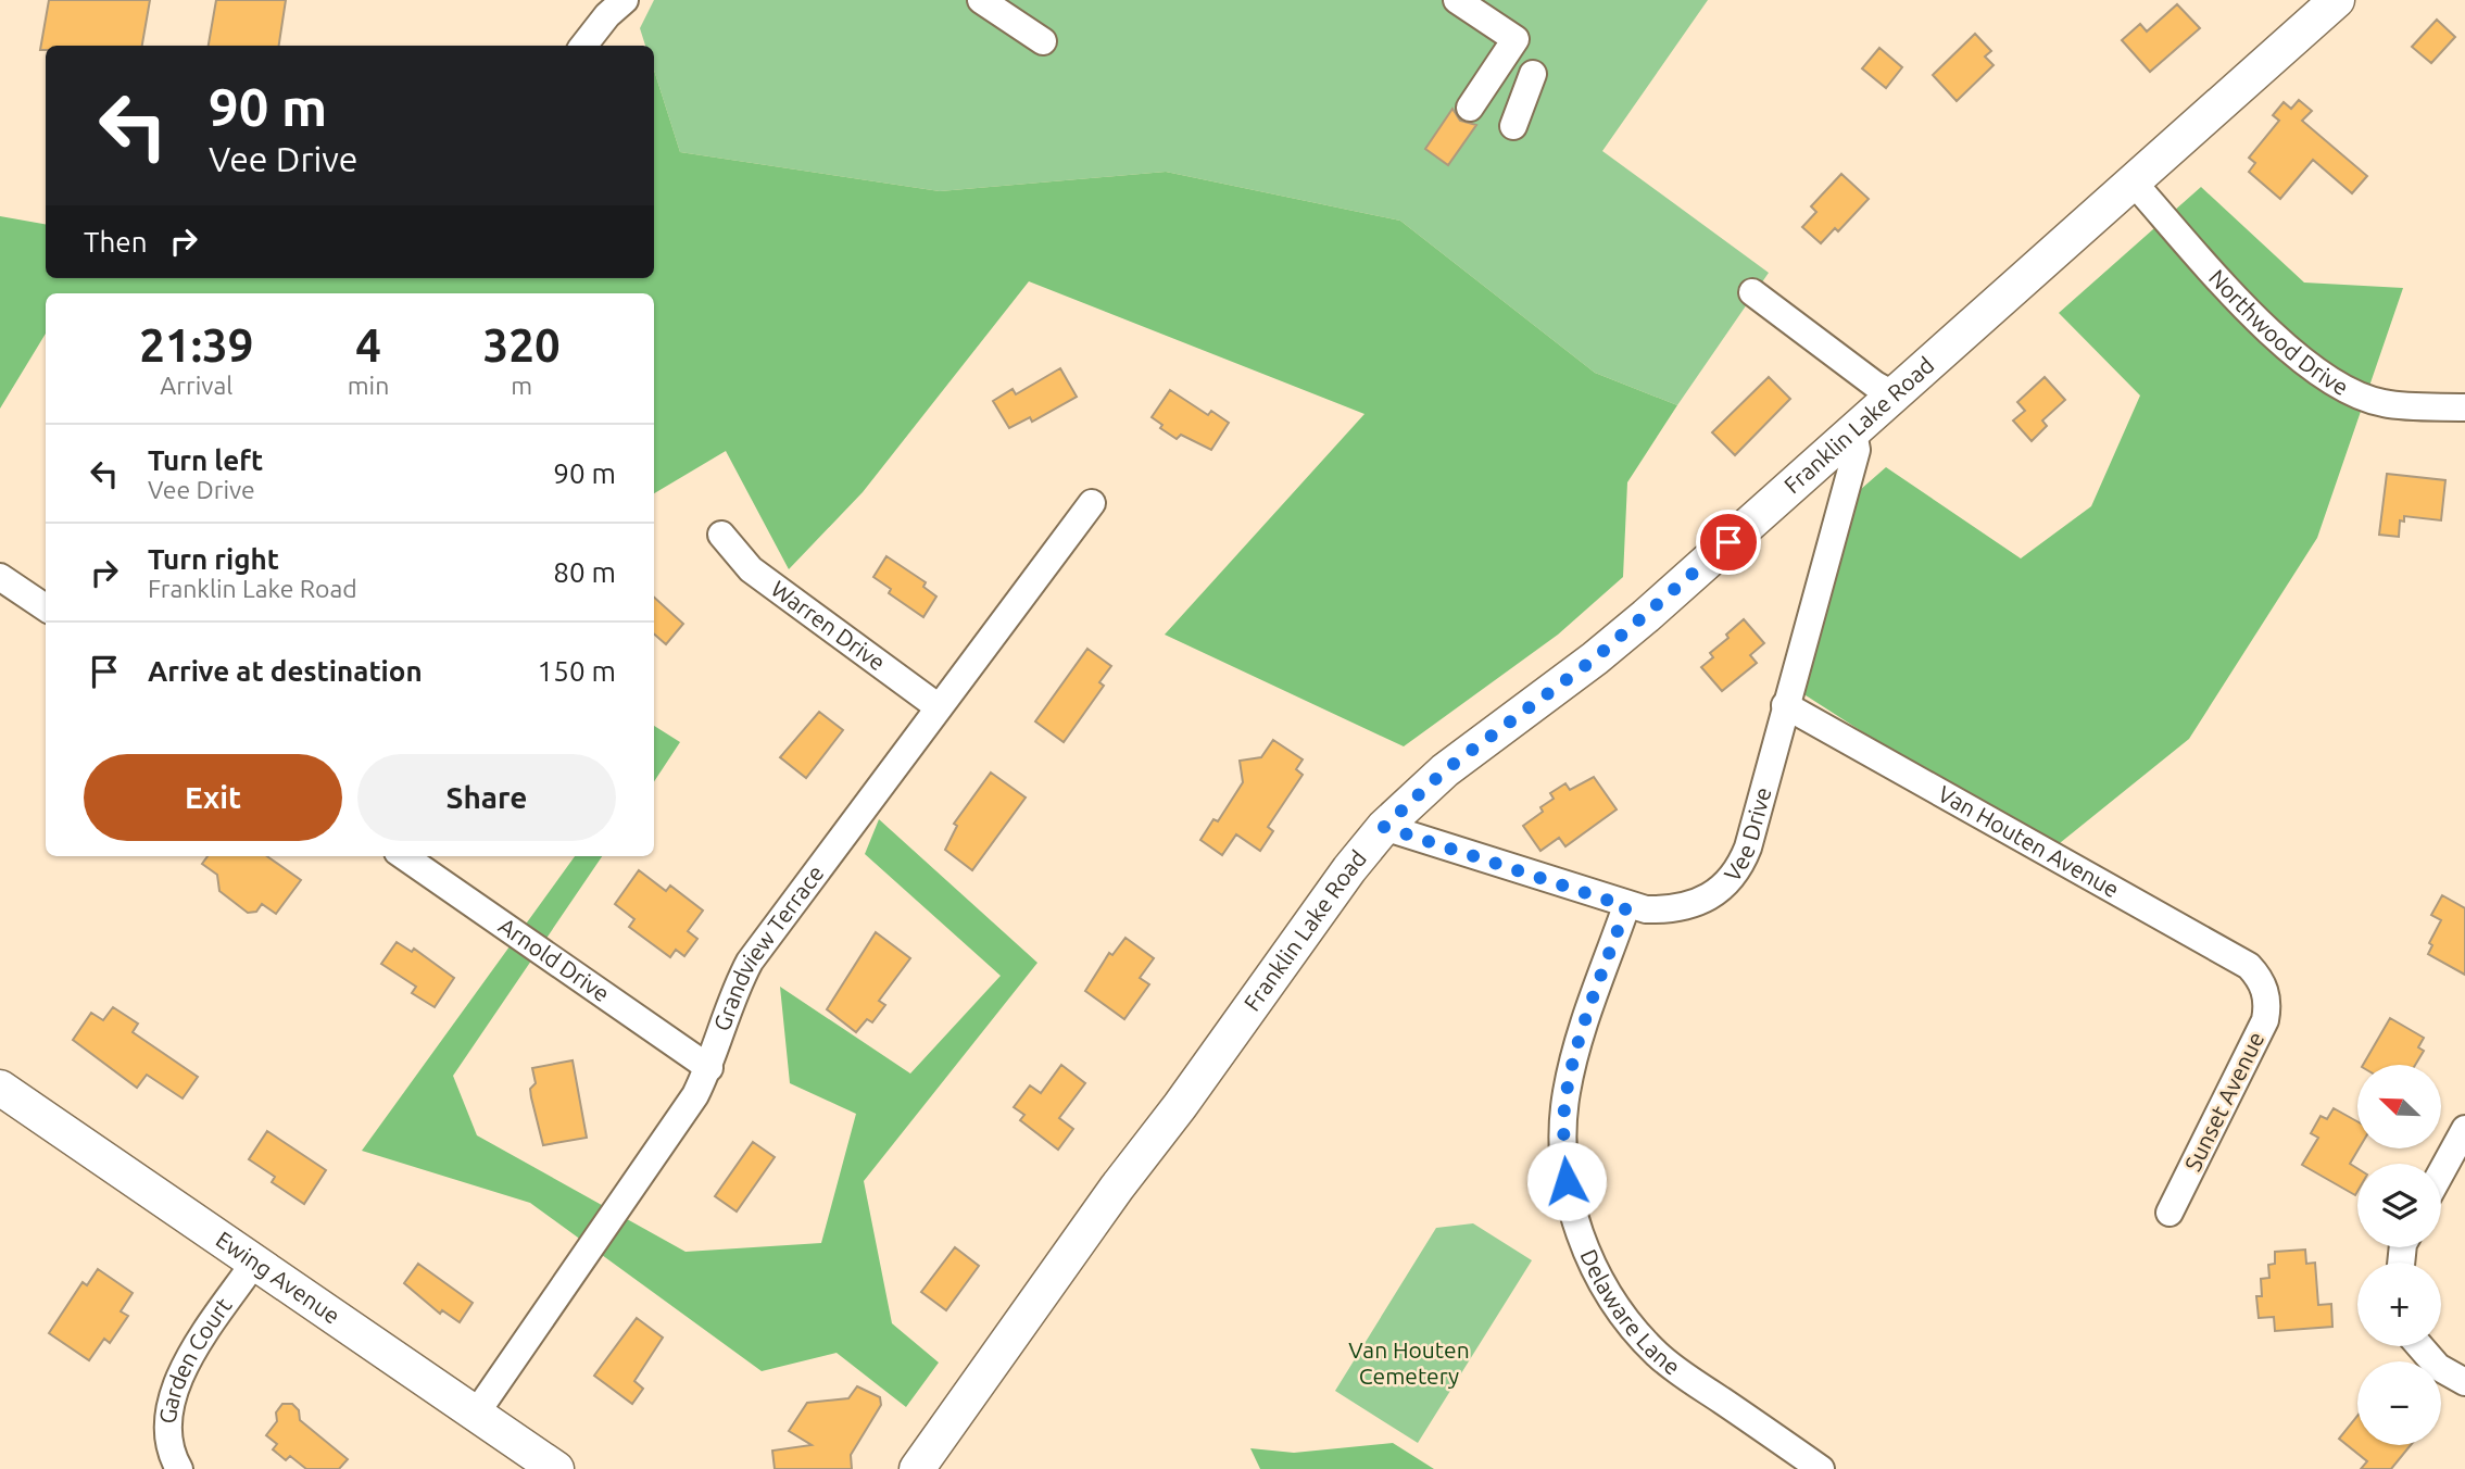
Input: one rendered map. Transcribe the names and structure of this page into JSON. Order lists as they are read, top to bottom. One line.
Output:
{"streets":{"main road":["Franklin Lake Road","Ewing Avenue"],"street":["Northwood Drive","Warren Drive","Vee Drive","Van Houten Avenue","Grandview Terrace","Arnold Drive","Sunset Avenue","Delaware Lane","Garden Court"]},"crossings":[["Northwood Drive","Franklin Lake Road"],["Franklin Lake Road","Vee Drive"],["Warren Drive","Grandview Terrace"],["Vee Drive","Van Houten Avenue"],["Vee Drive","Delaware Lane"],["Van Houten Avenue","Sunset Avenue"],["Grandview Terrace","Arnold Drive"],["Grandview Terrace","Ewing Avenue"],["Ewing Avenue","Garden Court"]],"parks":["Van Houten Cemetery"],"north":"top left","page":{"turn":["90 m","Vee Drive"],"then":"Then","eta":["21:39","Arrival","4","min","320","m"],"list":[{"name":"Turn left","note":"Vee Drive","value":"90 m"},{"name":"Turn right","note":"Franklin Lake Road","value":"80 m"},{"name":"Arrive at destination","value":"150 m"}],"buttons":["Exit","Share"],"map_buttons":["+","−"]}}
